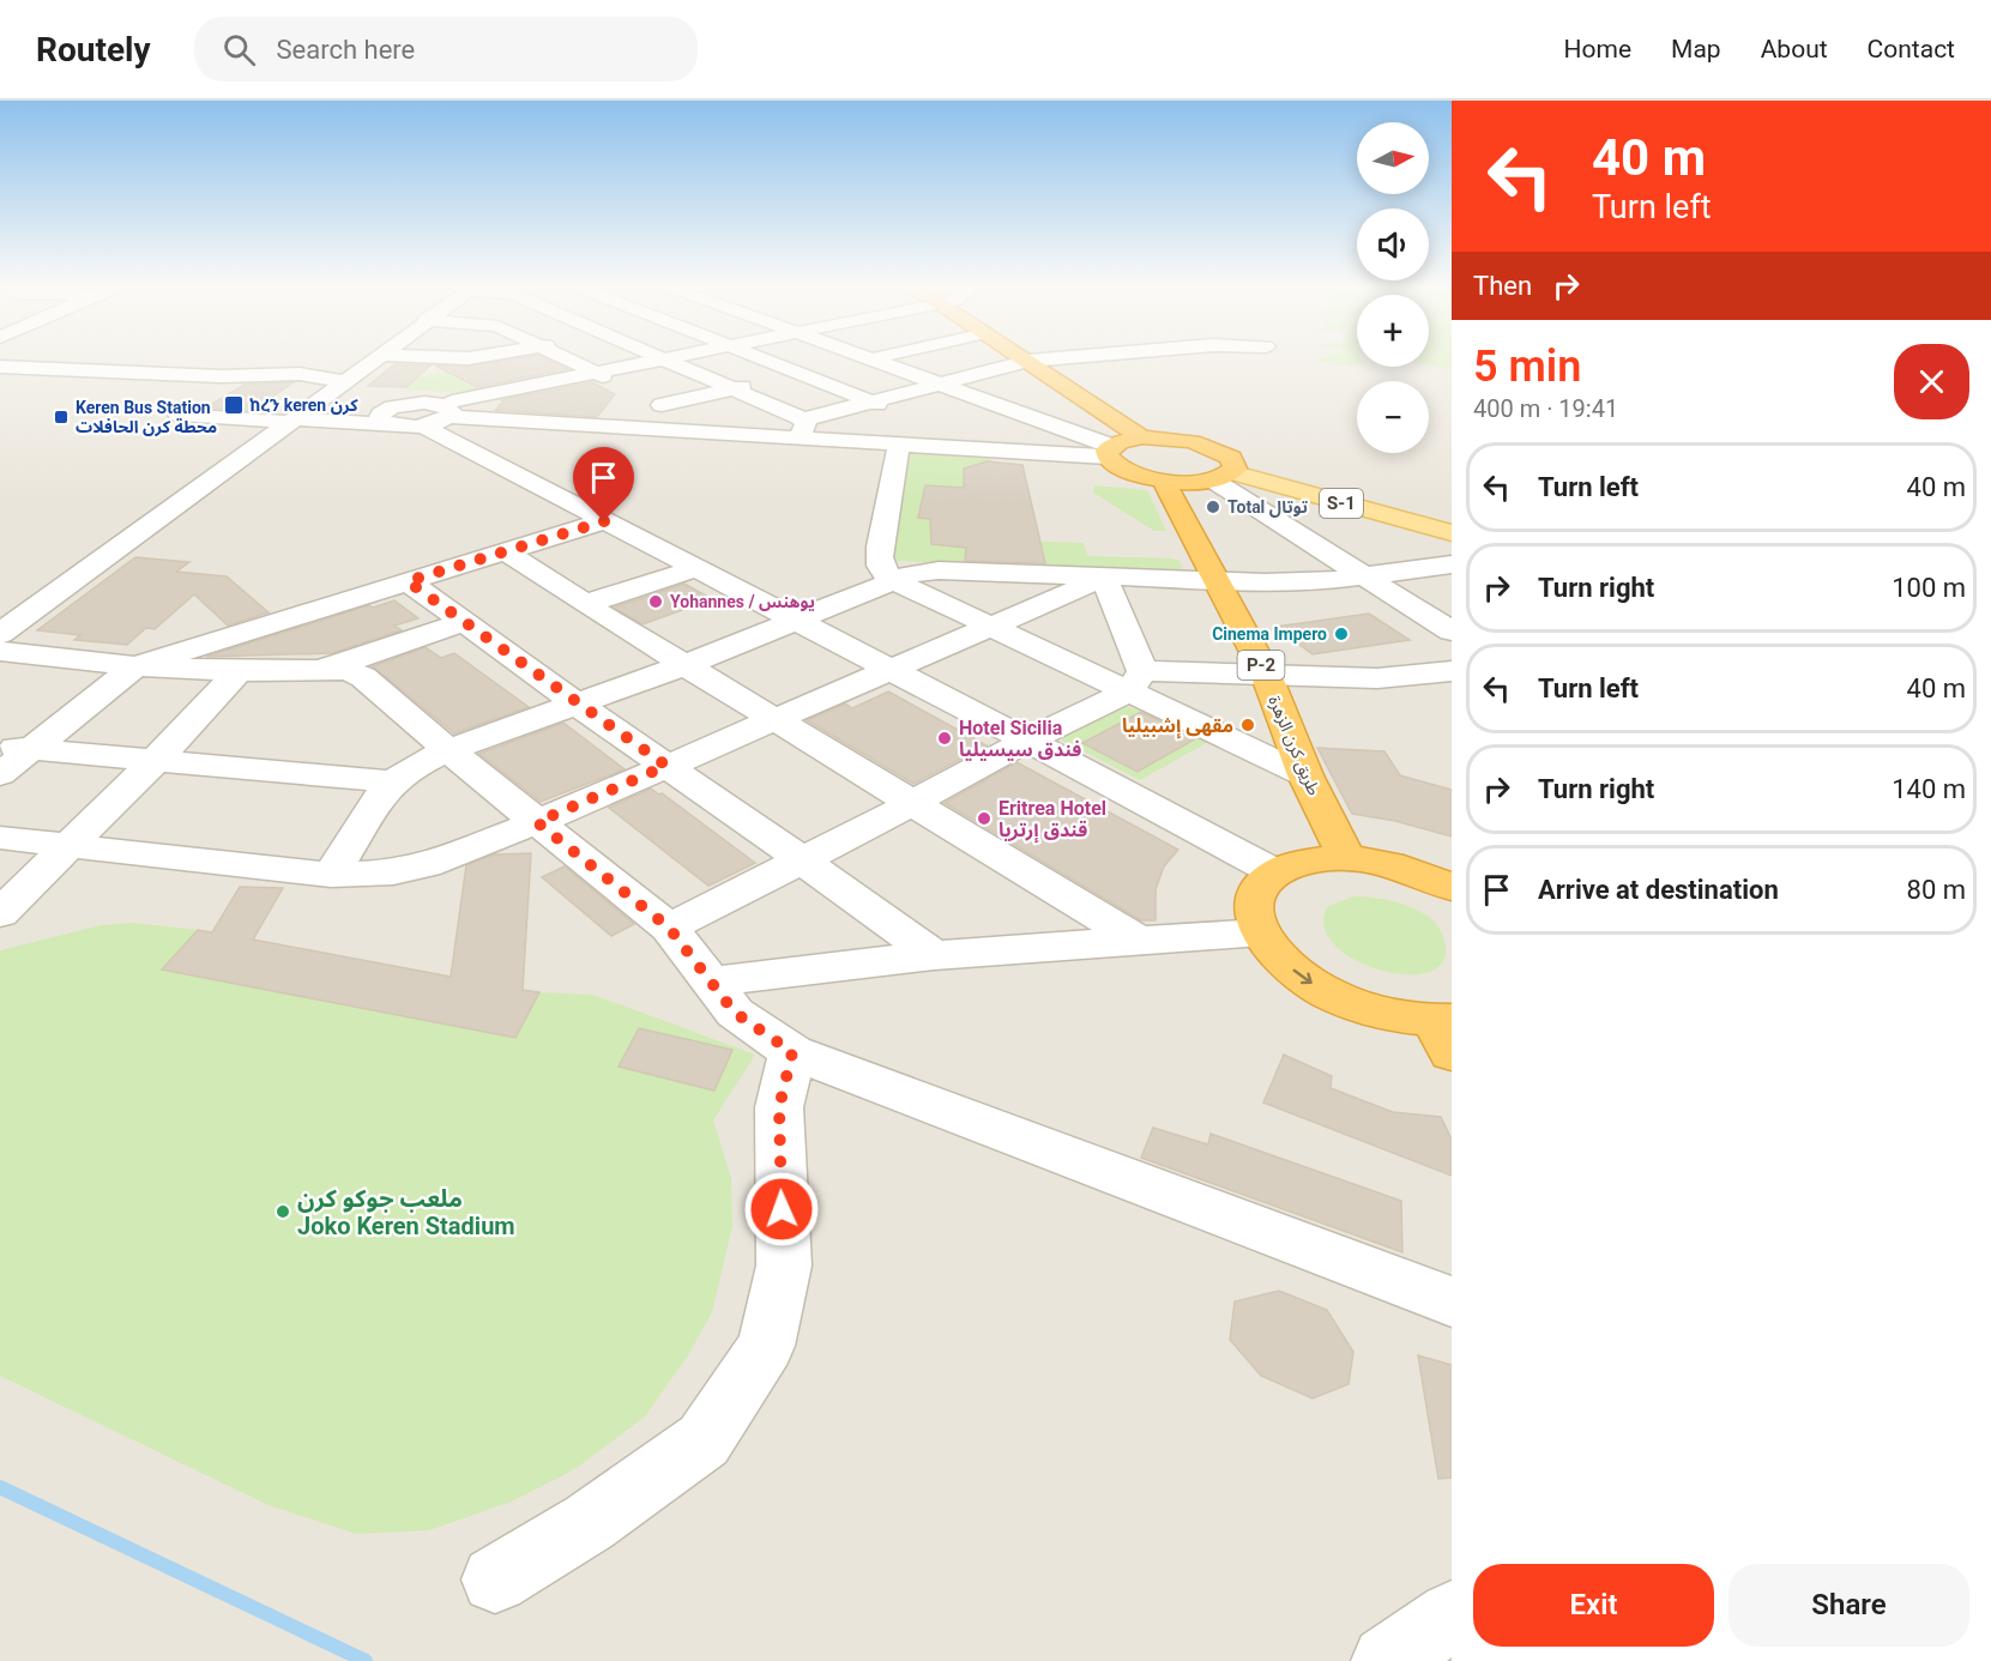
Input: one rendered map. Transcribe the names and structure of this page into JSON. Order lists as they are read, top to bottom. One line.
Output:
{"streets":{"highway":["P-2","طريق كرن الزهرة"],"main road":["S-1"]},"places":{"transit":["ከረን keren كرن","Keren Bus Station محطة كرن الحافلات"],"other":["Total توتال","Yohannes / يوهنس","Cinema Impero","مقهى إشبيليا","Hotel Sicilia فندق سيسيليا","Eritrea Hotel قندق إرتريا","ملعب جوكو كرن Joko Keren Stadium"]},"north":"right","page":{"header":"Routely","search":"Search here","nav":["Home","Map","About","Contact"],"turn":["40 m","Turn left"],"map_buttons":["+","−"],"then":"Then","heading":["5 min","400 m · 19:41"],"list":[{"name":"Turn left","value":"40 m"},{"name":"Turn right","value":"100 m"},{"name":"Turn left","value":"40 m"},{"name":"Turn right","value":"140 m"},{"name":"Arrive at destination","value":"80 m"}],"buttons":["Exit","Share"]}}
